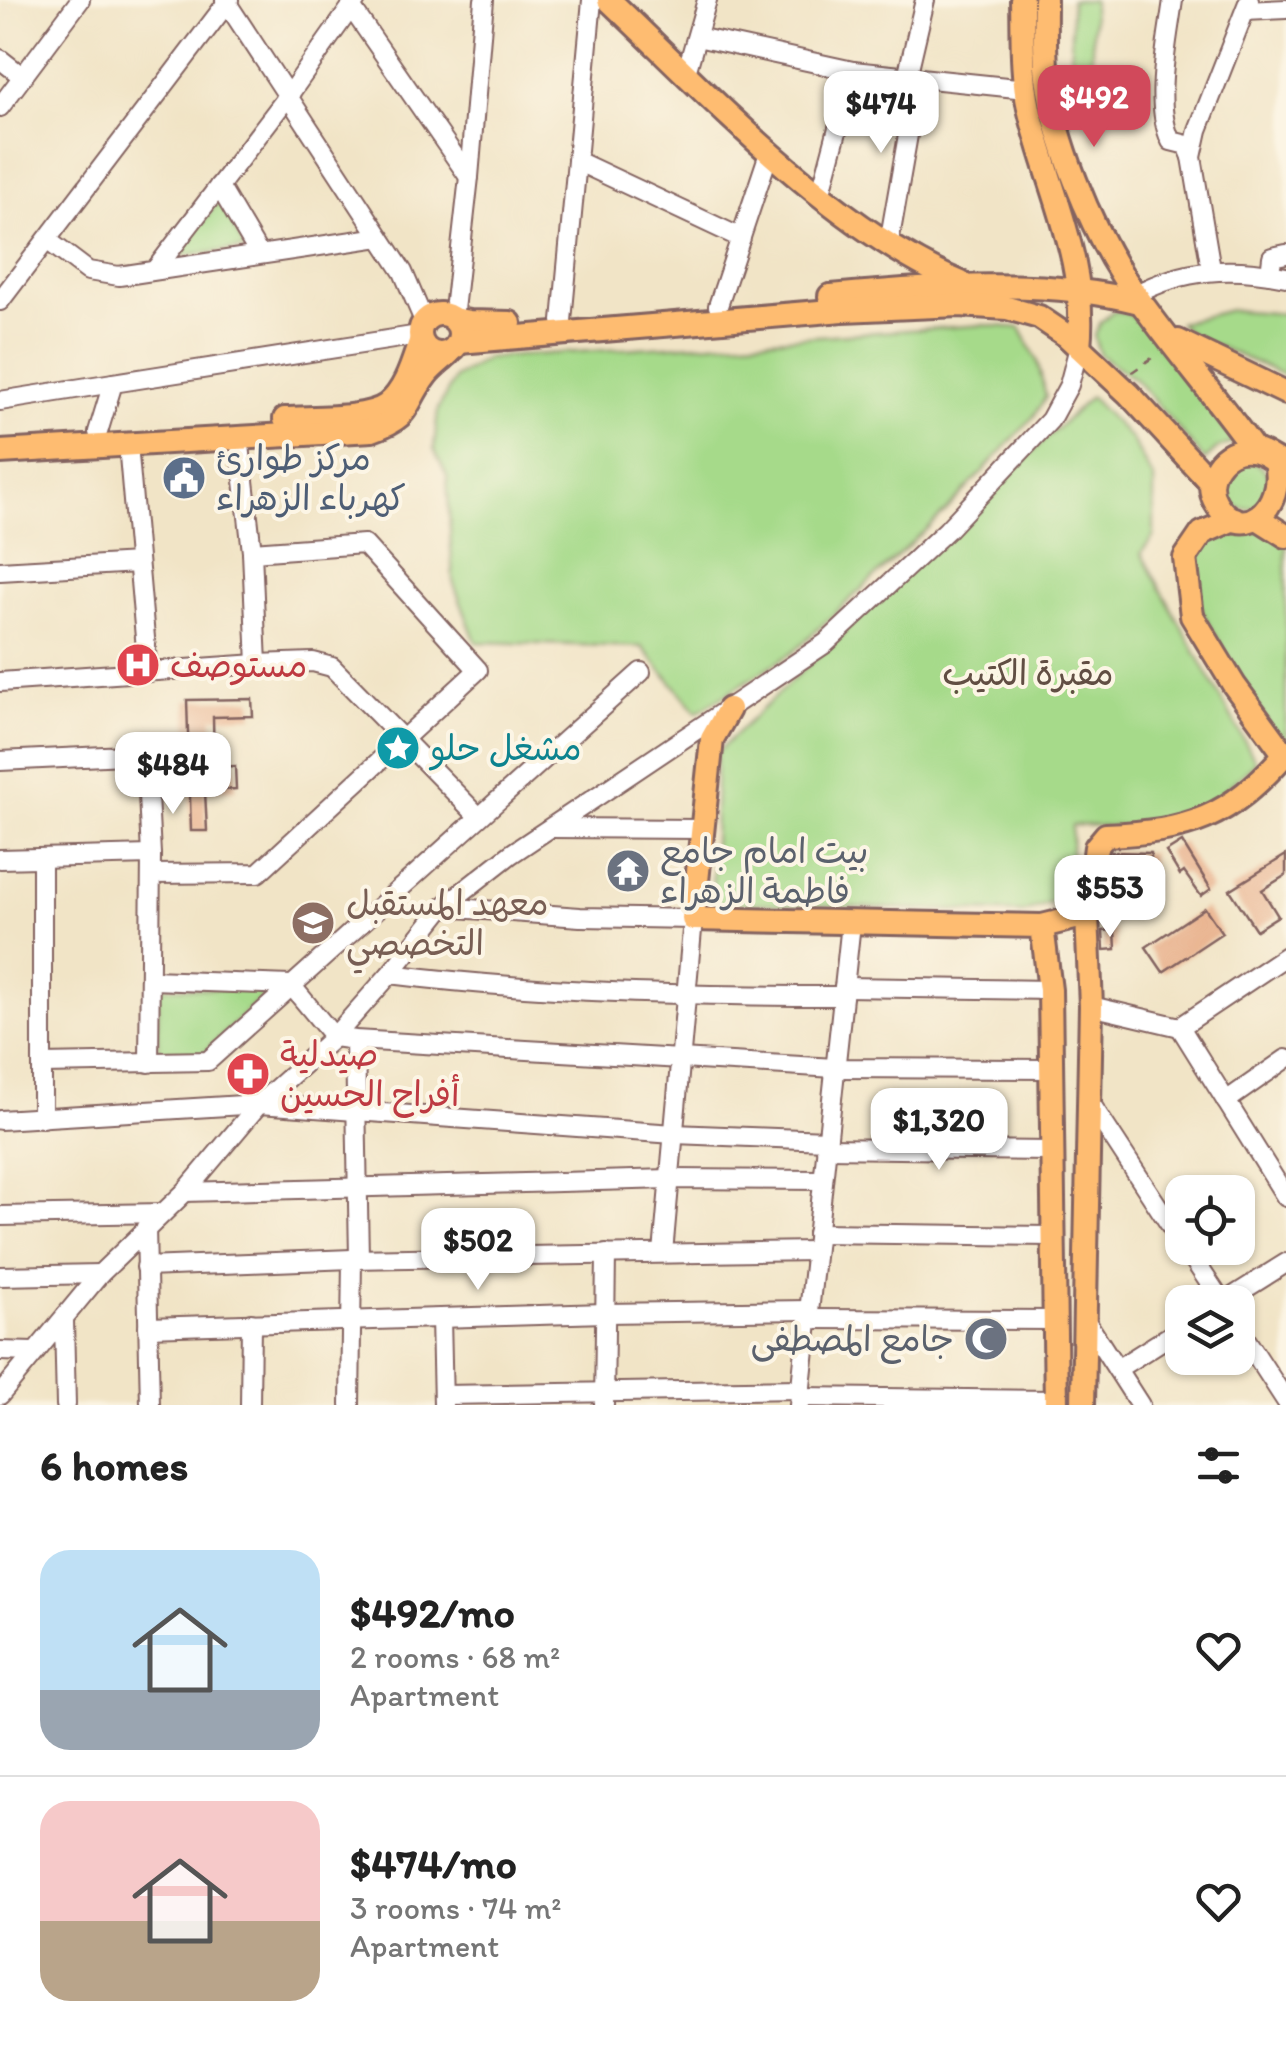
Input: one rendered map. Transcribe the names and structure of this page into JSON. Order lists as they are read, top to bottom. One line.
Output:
{"parks":["مقبرة الكتيب"],"places":{"public building":["مركز طوارئ كهرباء الزهراء"],"hospital":["مستوصف"],"place":["مشغل حلو"],"temple":["بيت امام جامع فاطمة الزهراء"],"school or university":["معهد المستقبل التخصصي"],"pharmacy":["صيدلية أفراح الحسين"],"mosque":["جامع المصطفى"]},"page":{"price":["$492","$474","$484","$553","$1,320","$502"],"heading":"6 homes","list":[{"name":"$492/mo","note":"2 rooms · 68 m² · Apartment"},{"name":"$474/mo","note":"3 rooms · 74 m² · Apartment"}]}}
